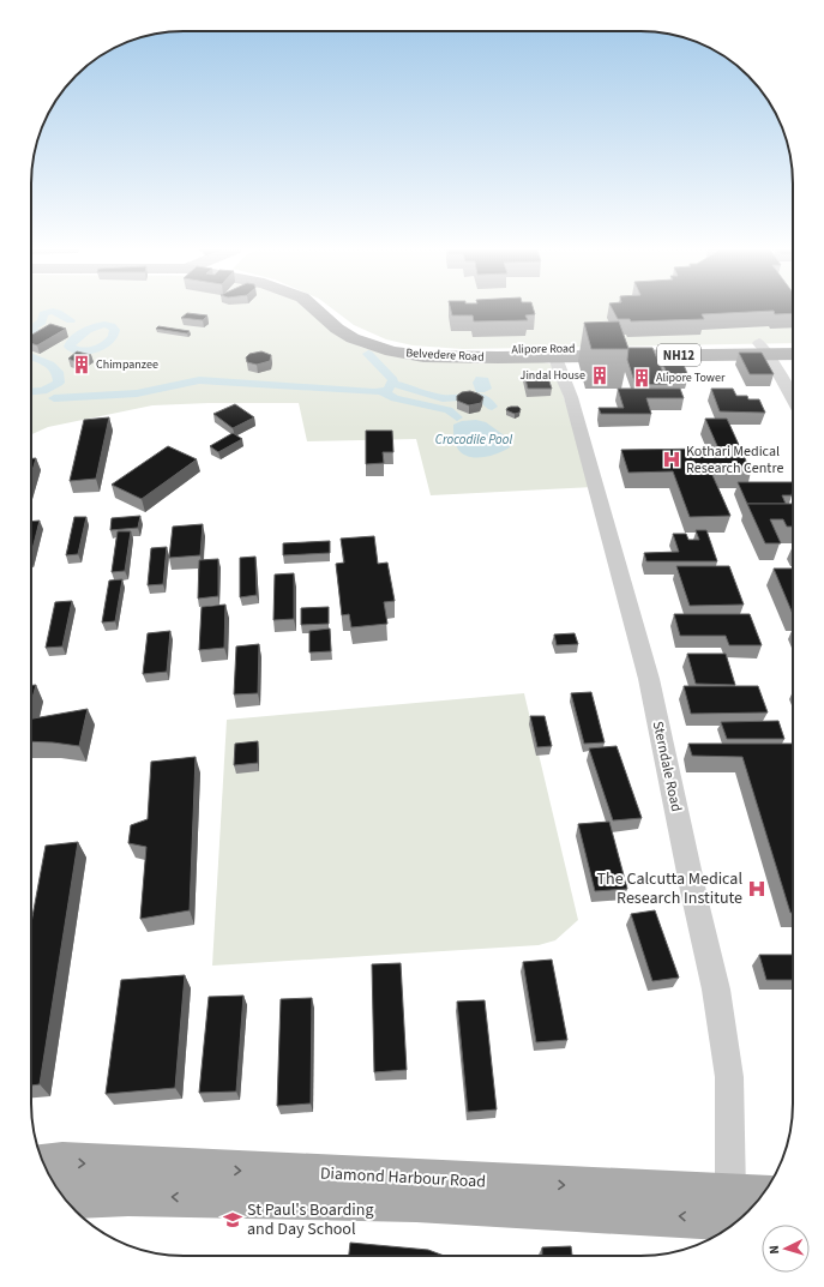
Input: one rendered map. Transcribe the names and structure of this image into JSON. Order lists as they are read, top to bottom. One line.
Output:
{"streets":{"highway":["Belvedere Road","NH12"],"main road":["Diamond Harbour Road"],"street":["Sterndale Road"]},"crossings":[["Belvedere Road","NH12"],["Belvedere Road","Sterndale Road"],["Sterndale Road","Diamond Harbour Road"]],"water":["Crocodile Pool"],"places":{"building":["Chimpanzee","Jindal House","Alipore Tower"],"hospital":["Kothari Medical Research Centre","The Calcutta Medical Research Institute"],"school or university":["St Paul's Boarding and Day School"]},"north":"left"}
